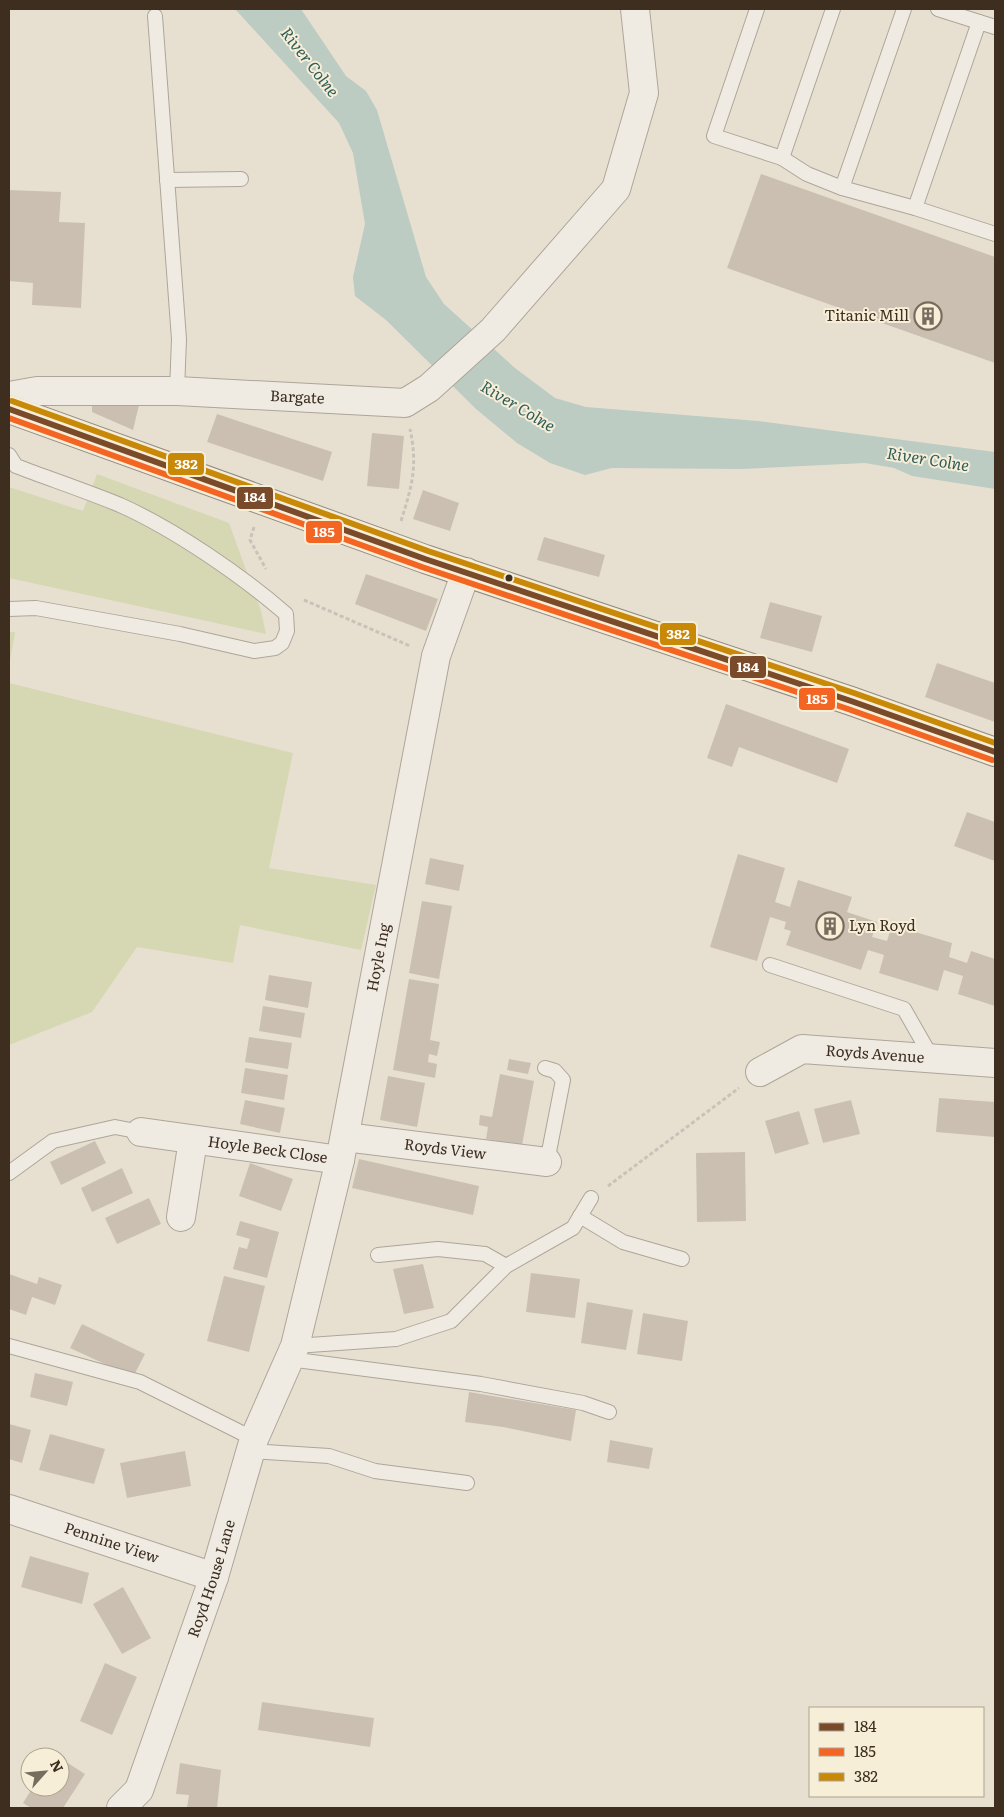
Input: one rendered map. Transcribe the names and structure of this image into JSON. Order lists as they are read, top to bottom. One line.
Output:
{"streets":{"street":["Bargate","Hoyle Ing","Royds Avenue","Hoyle Beck Close","Royds View","Pennine View","Royd House Lane"]},"crossings":[["Hoyle Ing","Hoyle Beck Close"],["Hoyle Ing","Royds View"],["Hoyle Ing","Royd House Lane"],["Hoyle Beck Close","Royds View"],["Pennine View","Royd House Lane"]],"water":["River Colne"],"places":{"building":["Titanic Mill","Lyn Royd"]},"lines":["transit line 382","transit line 184","transit line 185"],"legend":["184","185","382"],"north":"top right"}
